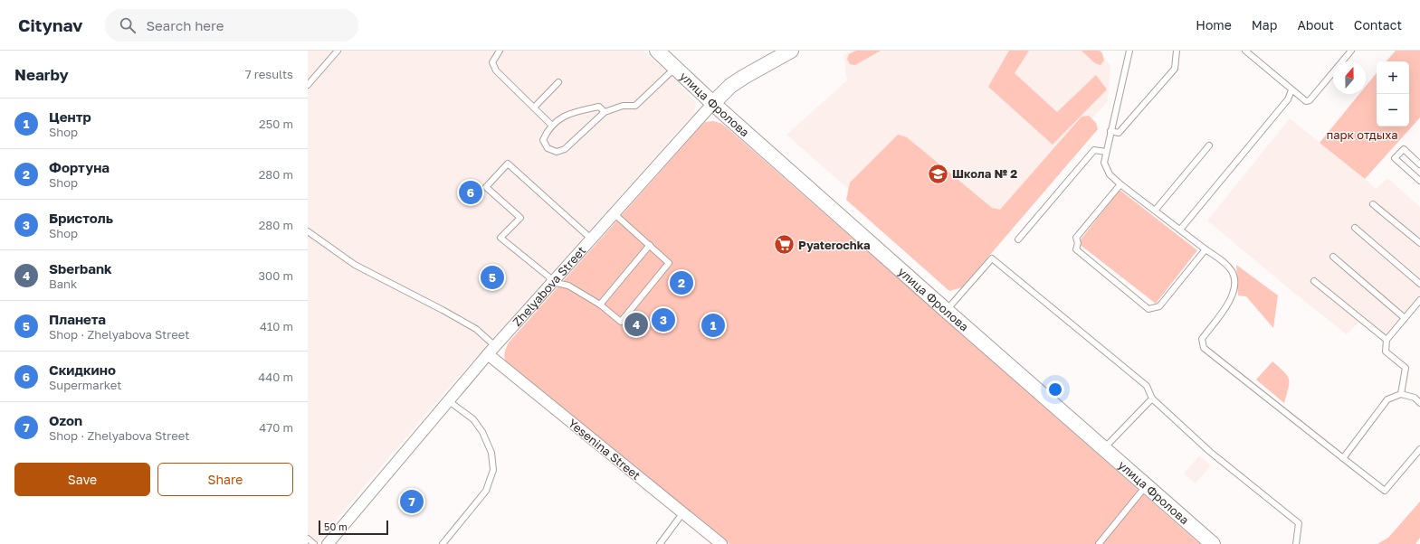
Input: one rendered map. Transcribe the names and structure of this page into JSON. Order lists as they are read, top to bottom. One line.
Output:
{"streets":{"street":["улица Фролова","Zhelyabova Street","Yesenina Street"]},"crossings":[["улица Фролова","Zhelyabova Street"],["Zhelyabova Street","Yesenina Street"]],"parks":["парк отдыха"],"places":{"school or university":["Школа № 2"],"supermarket":["Pyaterochka"]},"scale_bar":"50 m","north":"top","page":{"header":"Citynav","search":"Search here","nav":["Home","Map","About","Contact"],"heading":["Nearby","7 results"],"map_buttons":["+","−"],"list":[{"mark":"1","name":"Центр","note":"Shop","value":"250 m"},{"mark":"2","name":"Фортуна","note":"Shop","value":"280 m"},{"mark":"3","name":"Бристоль","note":"Shop","value":"280 m"},{"mark":"4","name":"Sberbank","note":"Bank","value":"300 m"},{"mark":"5","name":"Планета","note":"Shop · Zhelyabova Street","value":"410 m"},{"mark":"6","name":"Скидкино","note":"Supermarket","value":"440 m"},{"mark":"7","name":"Ozon","note":"Shop · Zhelyabova Street","value":"470 m"}],"pins":["6","5","2","3","4","1","7"],"buttons":["Save","Share"],"scale":"50 m"}}
